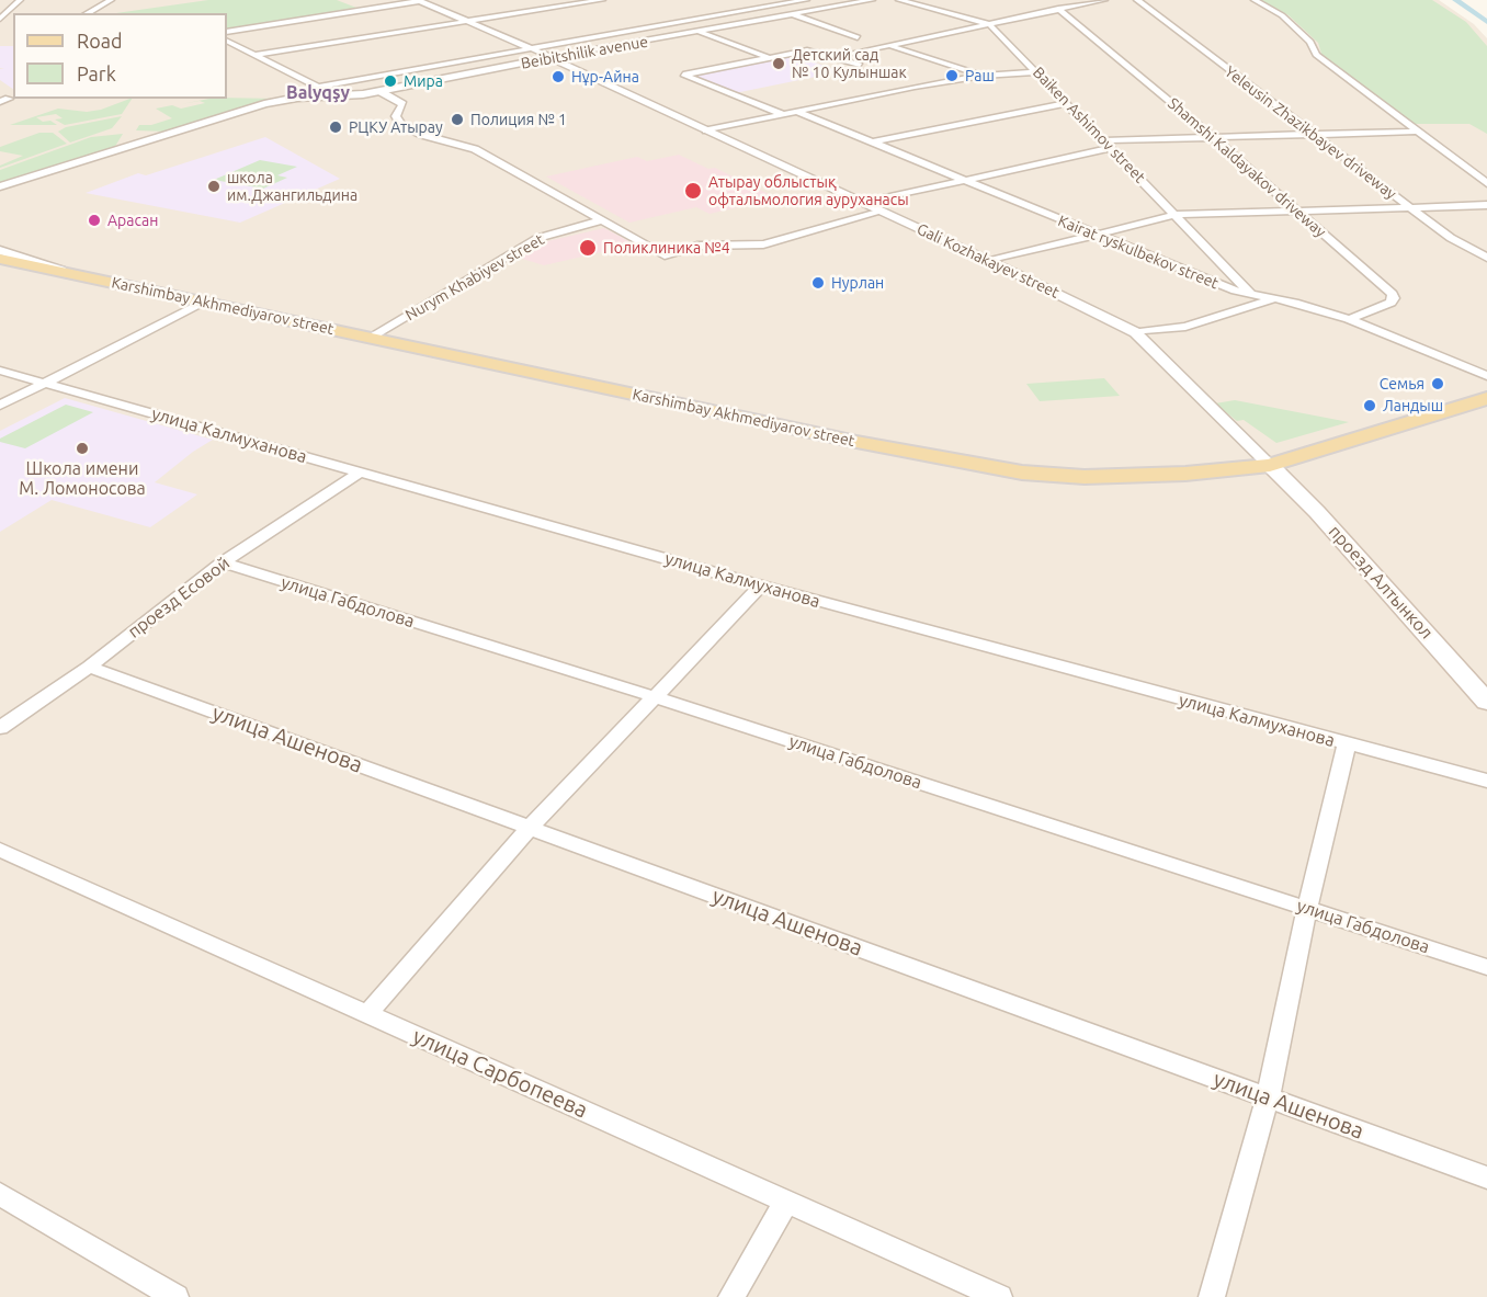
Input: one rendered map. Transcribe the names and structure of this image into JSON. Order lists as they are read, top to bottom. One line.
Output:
{"streets":{"main road":["Karshimbay Akhmediyarov street","проезд Алтынкол"],"street":["Beibitshilik avenue","Baiken Ashimov street","Yeleusin Zhazikbayev driveway","Shamshi Kaldayakov driveway","Kairat ryskulbekov street","Gali Kozhakayev street","Nurym Khabiyev street","улица Калмуханова","проезд Есовой","улица Габдолова","улица Ашенова","улица Сарбопеева"]},"crossings":[["Beibitshilik avenue","Gali Kozhakayev street"],["Baiken Ashimov street","Kairat ryskulbekov street"],["Shamshi Kaldayakov driveway","Kairat ryskulbekov street"],["Gali Kozhakayev street","Karshimbay Akhmediyarov street"],["Gali Kozhakayev street","проезд Алтынкол"],["Nurym Khabiyev street","Karshimbay Akhmediyarov street"],["Karshimbay Akhmediyarov street","проезд Алтынкол"],["улица Калмуханова","проезд Есовой"],["проезд Есовой","улица Габдолова"],["проезд Есовой","улица Ашенова"]],"districts":["Balyqşy"],"places":["Детский сад № 10 Кулыншак","Раш","Нұр-Айна","Мира","Полиция № 1","РЦКУ Атырау","школа им.Джангильдина","Атырау облыстық офтальмология ауруханасы","Арасан","Поликлиника №4","Нурлан","Семья","Ландыш","Школа имени М. Ломоносова"],"legend":["Road","Park"]}
